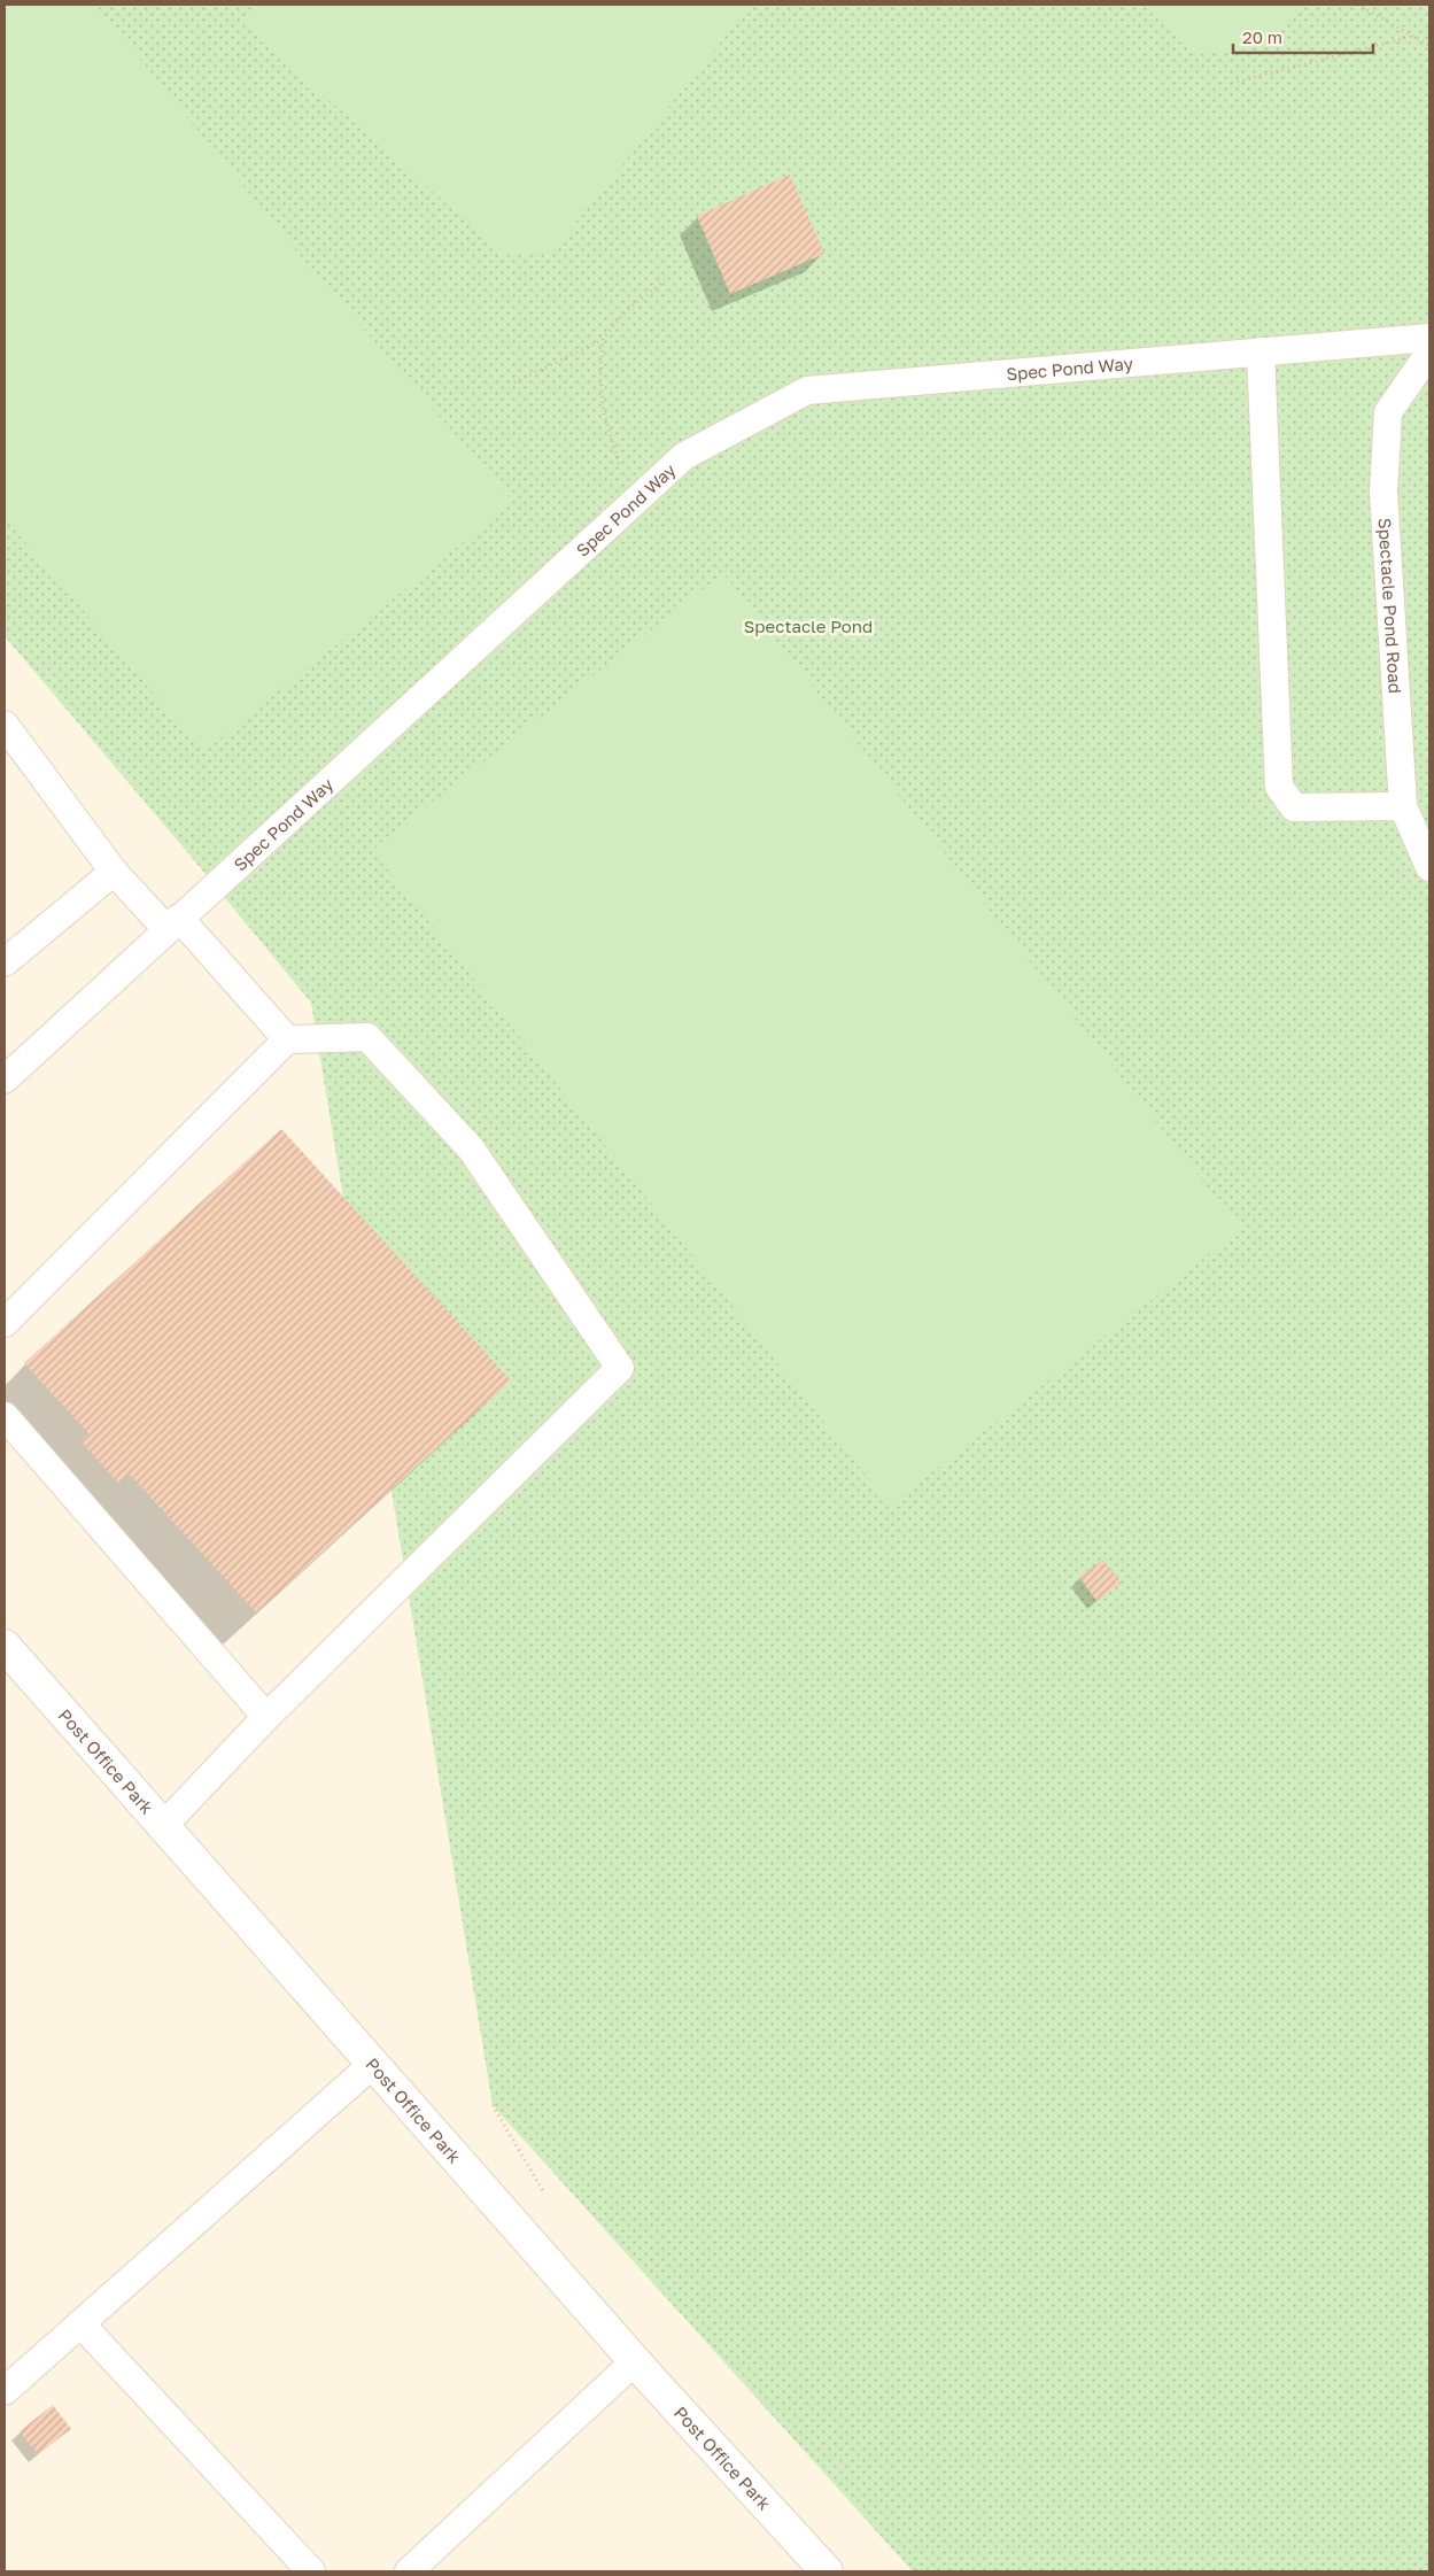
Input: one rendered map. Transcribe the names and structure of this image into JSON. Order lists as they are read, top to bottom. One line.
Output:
{"streets":{"street":["Post Office Park"],"lane":["Spec Pond Way","Spectacle Pond Road"]},"parks":["Spectacle Pond"],"scale_bar":"20 m"}
